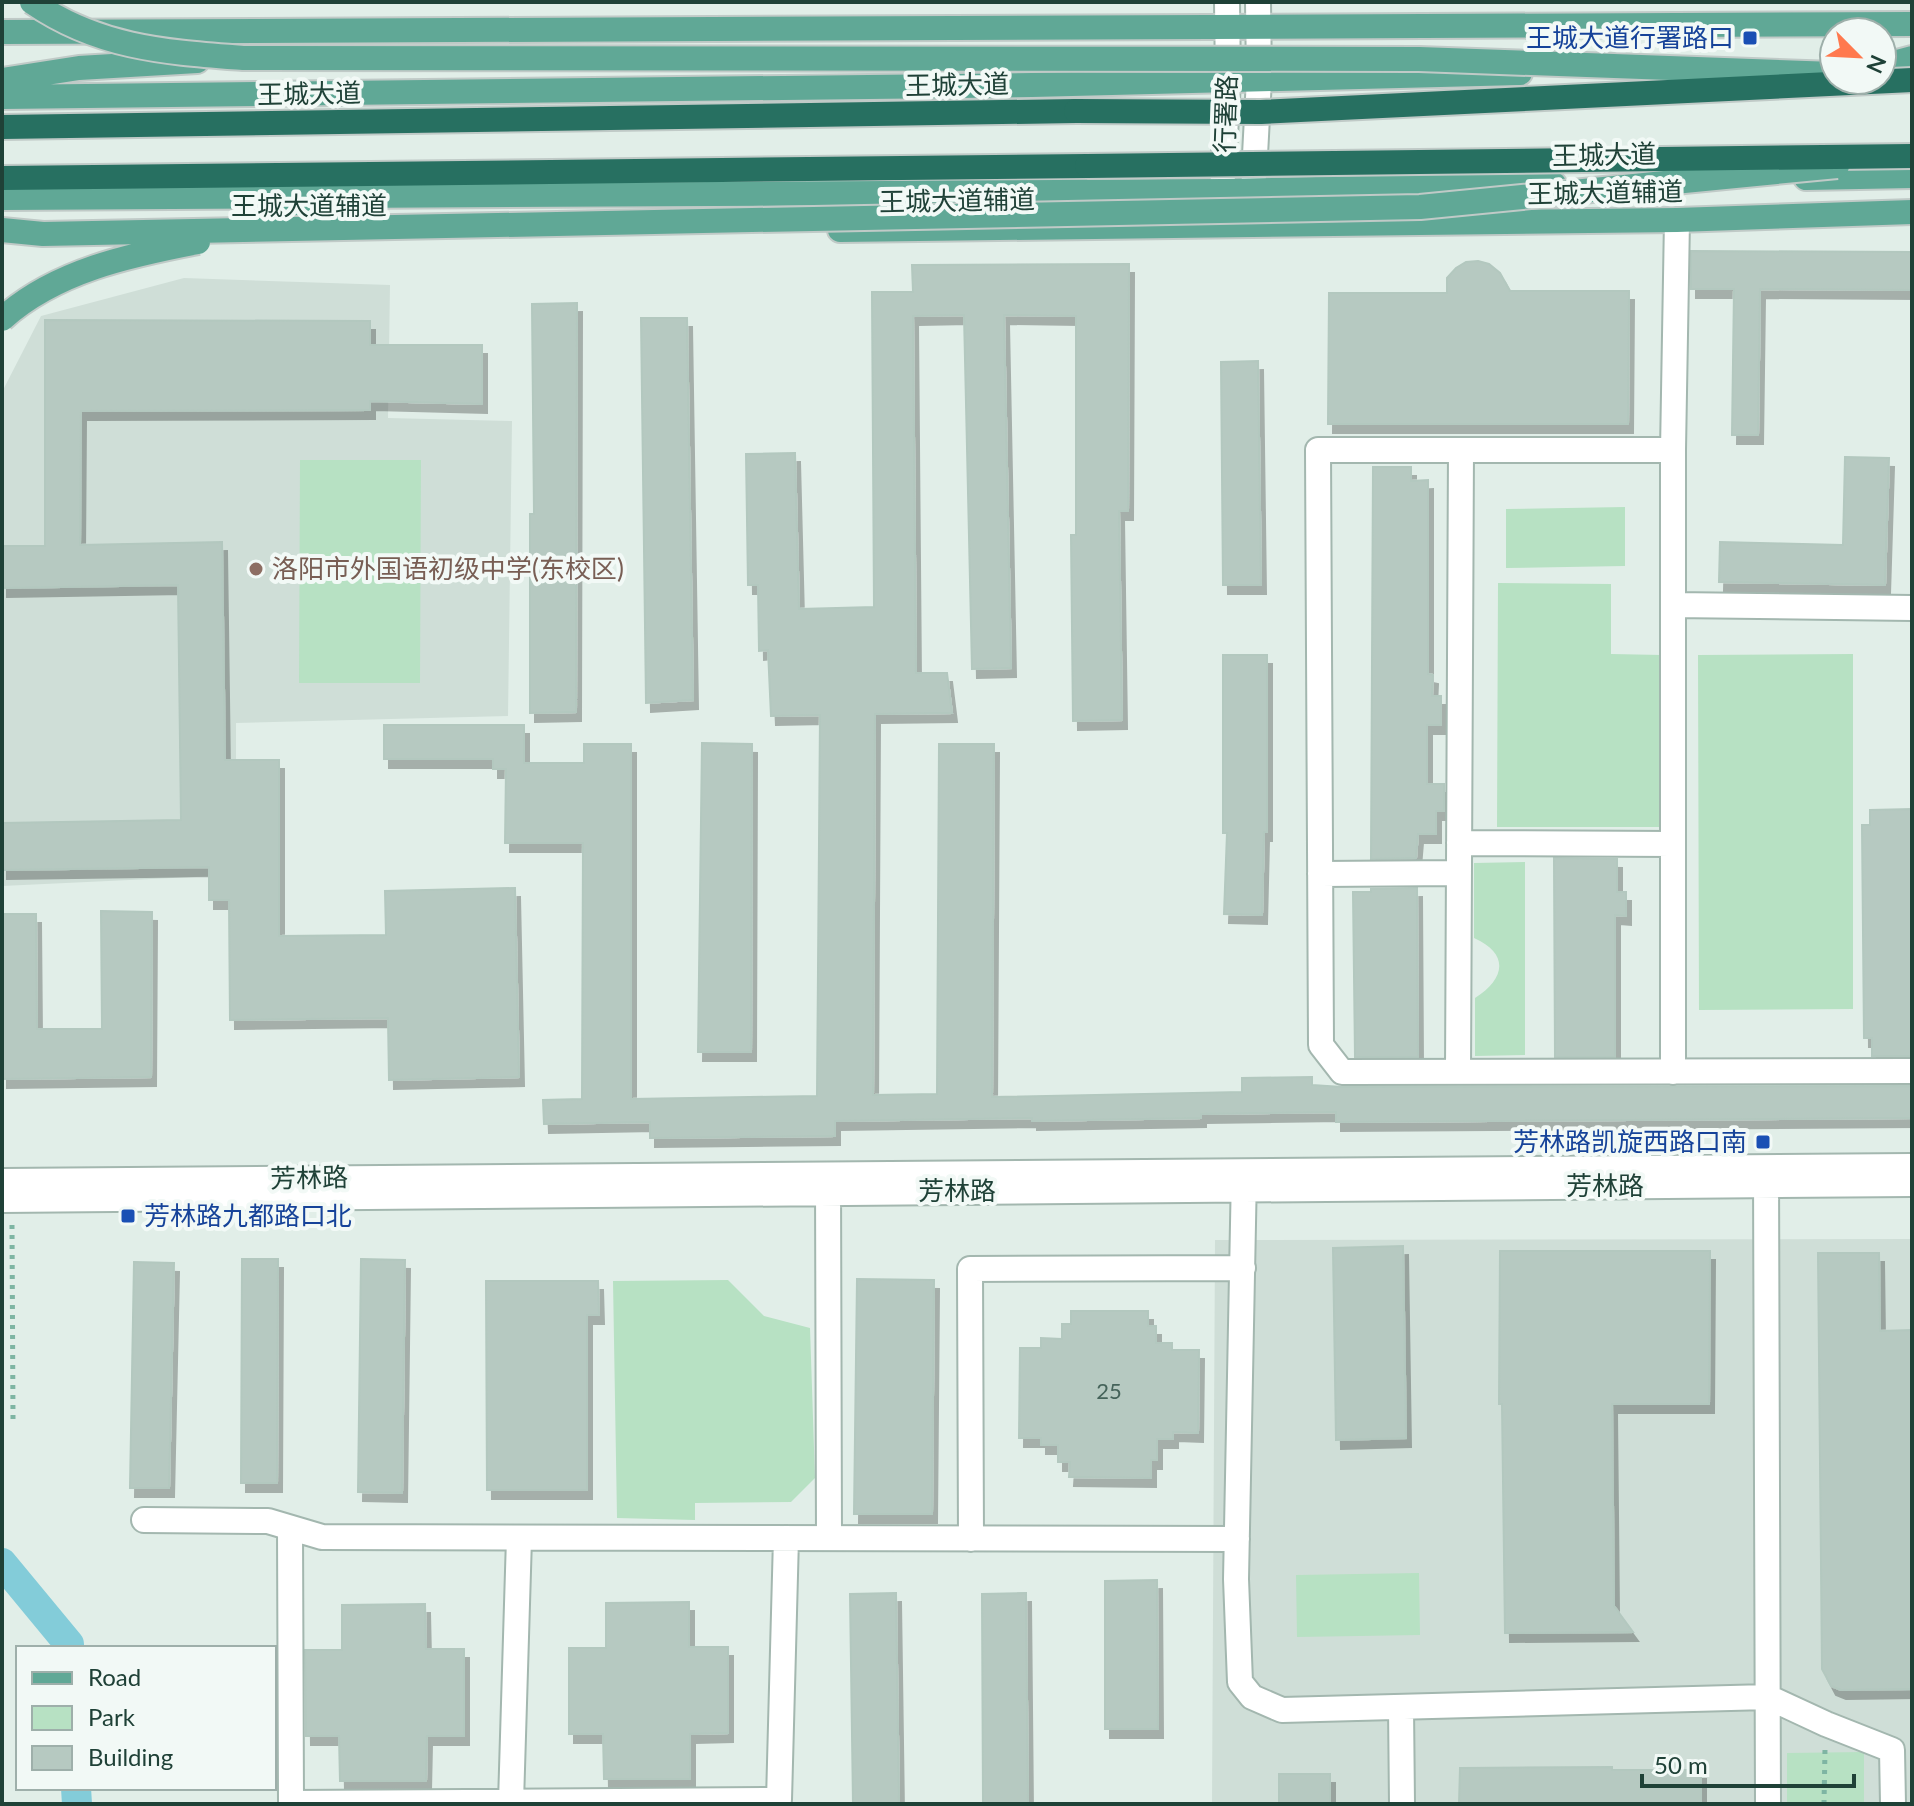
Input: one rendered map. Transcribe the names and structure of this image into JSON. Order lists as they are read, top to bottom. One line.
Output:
{"streets":{"highway":["王城大道"],"main road":["王城大道辅道"],"street":["行署路","芳林路"]},"crossings":[["王城大道","行署路"],["行署路","王城大道辅道"]],"places":{"transit":["王城大道行署路口","芳林路凯旋西路口南","芳林路九都路口北"],"other":["洛阳市外国语初级中学(东校区)"]},"house_numbers":["25"],"legend":["Road","Park","Building"],"scale_bar":"50 m","north":"bottom right"}
